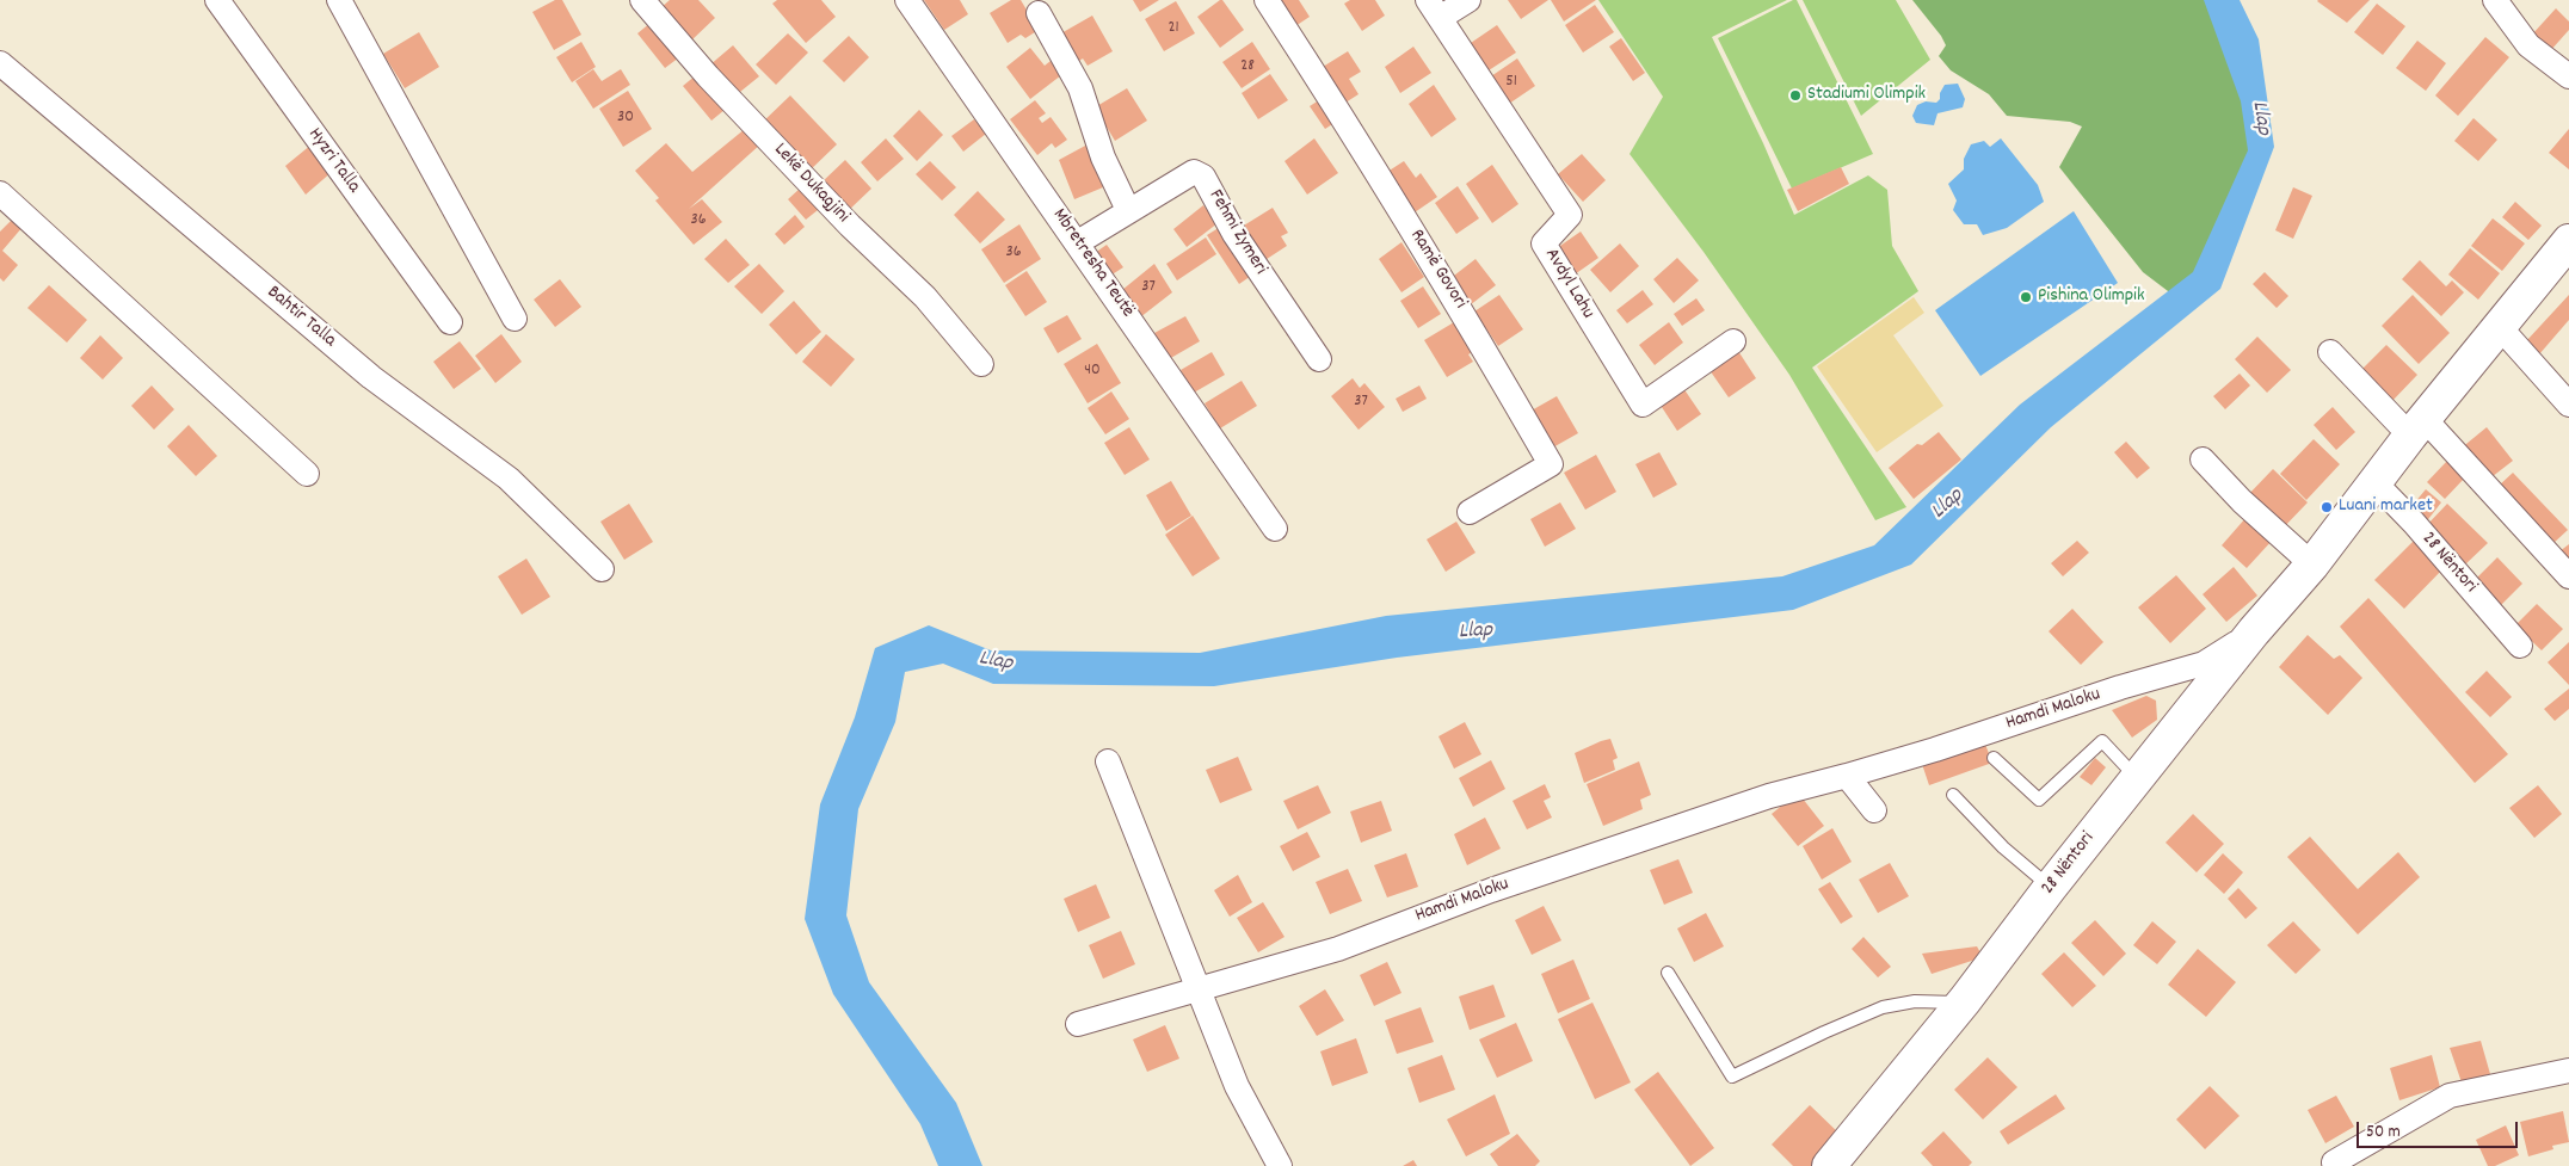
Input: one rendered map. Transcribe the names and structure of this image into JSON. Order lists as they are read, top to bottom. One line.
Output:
{"streets":{"main road":["28 Nëntori"],"street":["Hyzri Talla","Lekë Dukagjini","Fehmi Zymeri","Mbretresha Teutë","Ramë Govori","Avdyl Lahu","Bahtir Talla","Hamdi Maloku"]},"crossings":[["Fehmi Zymeri","Mbretresha Teutë"],["28 Nëntori","Hamdi Maloku"]],"water":["Llap"],"places":["Stadiumi Olimpik","Pishina Olimpik","Luani market"],"house_numbers":["21","28","51","30","36","36","37","40","37"],"scale_bar":"50 m"}
